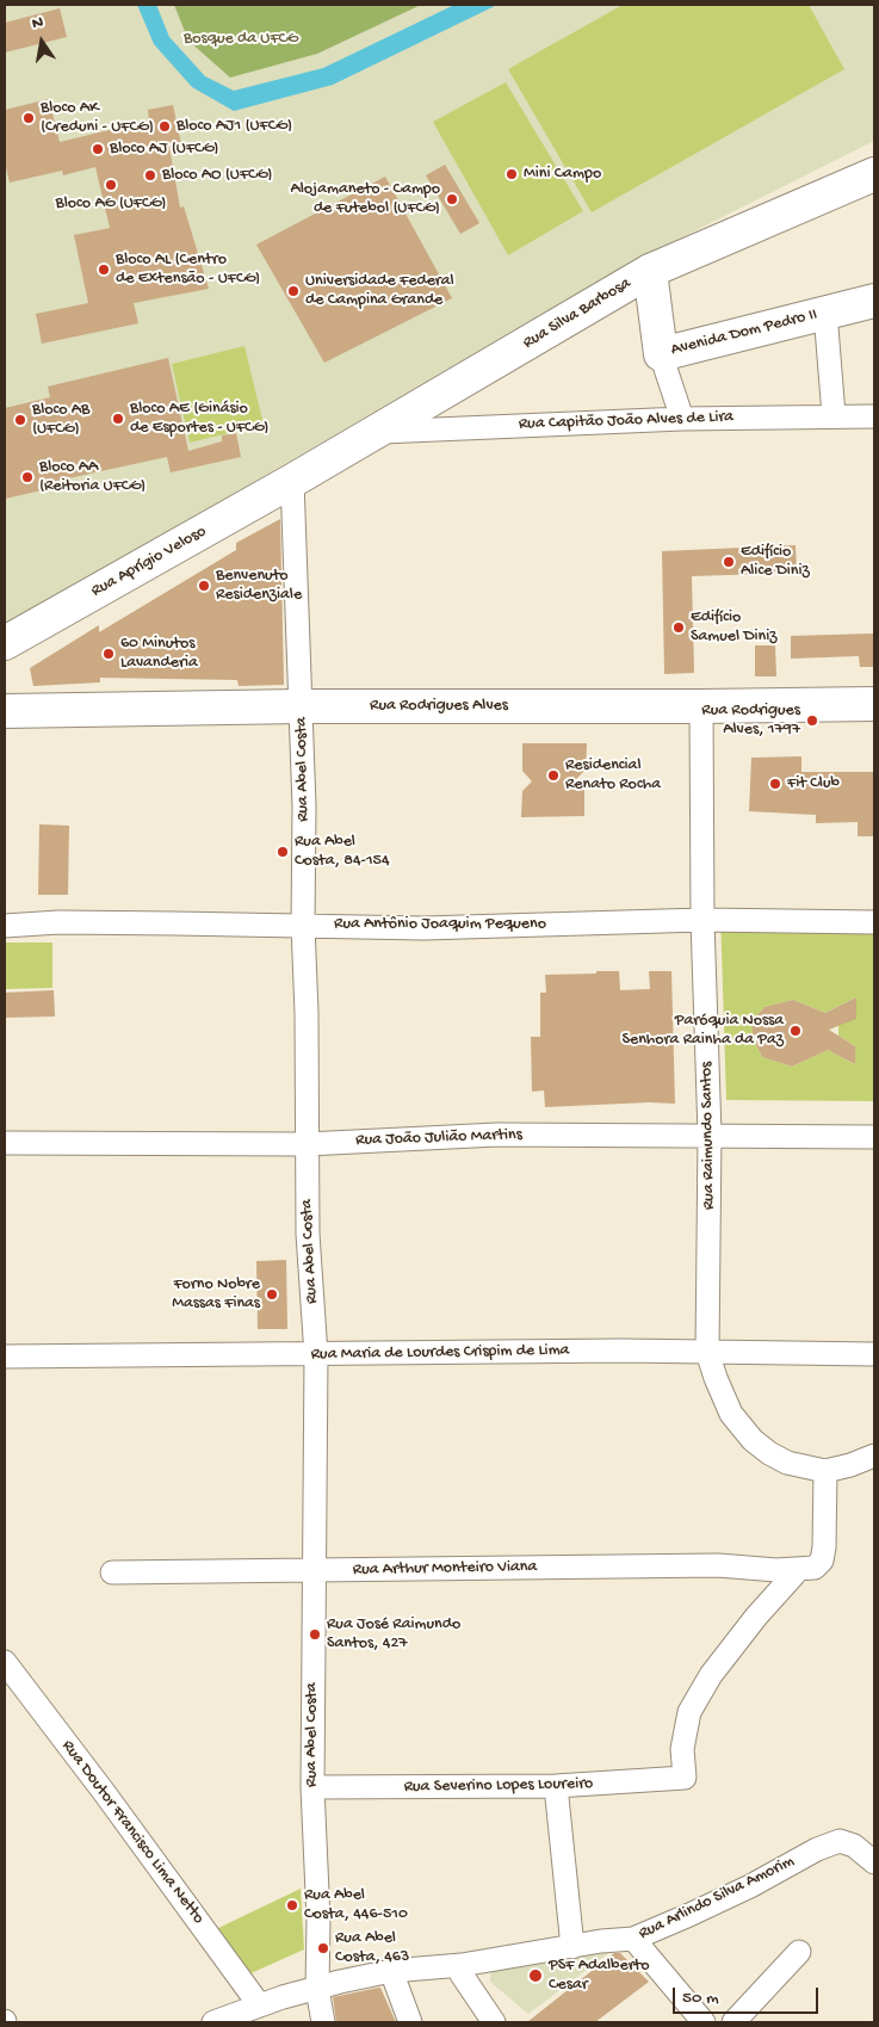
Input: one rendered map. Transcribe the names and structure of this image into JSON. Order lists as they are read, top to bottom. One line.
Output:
{"streets":{"main road":["Rua Silva Barbosa","Avenida Dom Pedro II","Rua Aprígio Veloso","Rua Rodrigues Alves"],"street":["Rua Capitão João Alves de Lira","Rua Abel Costa","Rua Antônio Joaquim Pequeno","Rua Raimundo Santos","Rua João Julião Martins","Rua Maria de Lourdes Crispim de Lima","Rua Arthur Monteiro Viana","Rua Severino Lopes Loureiro","Rua Doutor Francisco Lima Netto","Rua Arlindo Silva Amorim"]},"crossings":[["Rua Silva Barbosa","Avenida Dom Pedro II"],["Rua Silva Barbosa","Rua Capitão João Alves de Lira"],["Rua Silva Barbosa","Rua Aprígio Veloso"],["Rua Silva Barbosa","Rua Abel Costa"],["Rua Aprígio Veloso","Rua Abel Costa"],["Rua Rodrigues Alves","Rua Abel Costa"],["Rua Rodrigues Alves","Rua Raimundo Santos"],["Rua Abel Costa","Rua Antônio Joaquim Pequeno"],["Rua Abel Costa","Rua João Julião Martins"],["Rua Abel Costa","Rua Maria de Lourdes Crispim de Lima"],["Rua Abel Costa","Rua Arthur Monteiro Viana"],["Rua Abel Costa","Rua Severino Lopes Loureiro"],["Rua Abel Costa","Rua Arlindo Silva Amorim"],["Rua Antônio Joaquim Pequeno","Rua Raimundo Santos"],["Rua Raimundo Santos","Rua João Julião Martins"],["Rua Raimundo Santos","Rua Maria de Lourdes Crispim de Lima"],["Rua Arthur Monteiro Viana","Rua Severino Lopes Loureiro"],["Rua Doutor Francisco Lima Netto","Rua Arlindo Silva Amorim"]],"parks":["Bosque da UFCG"],"places":["Bloco AK (Creduni - UFCG)","Bloco AJ1 (UFCG)","Bloco AJ (UFCG)","Mini Campo","Bloco AO (UFCG)","Bloco AG (UFCG)","Alojamaneto - Campo de Futebol (UFCG)","Bloco AL (Centro de Extensão - UFCG)","Universidade Federal de Campina Grande","Bloco AE (Ginásio de Esportes - UFCG)","Bloco AB (UFCG)","Bloco AA (Reitoria UFCG)","Edifício Alice Diniz","Benvenuto Residenziale","Edifício Samuel Diniz","60 Minutos Lavanderia","Rua Rodrigues Alves, 1797","Residencial Renato Rocha","Fit Club","Rua Abel Costa, 84-154","Paróquia Nossa Senhora Rainha da Paz","Forno Nobre Massas Finas","Rua José Raimundo Santos, 427","Rua Abel Costa, 446-510","Rua Abel Costa, 463","PSF Adalberto Cesar"],"scale_bar":"50 m","north":"top"}
